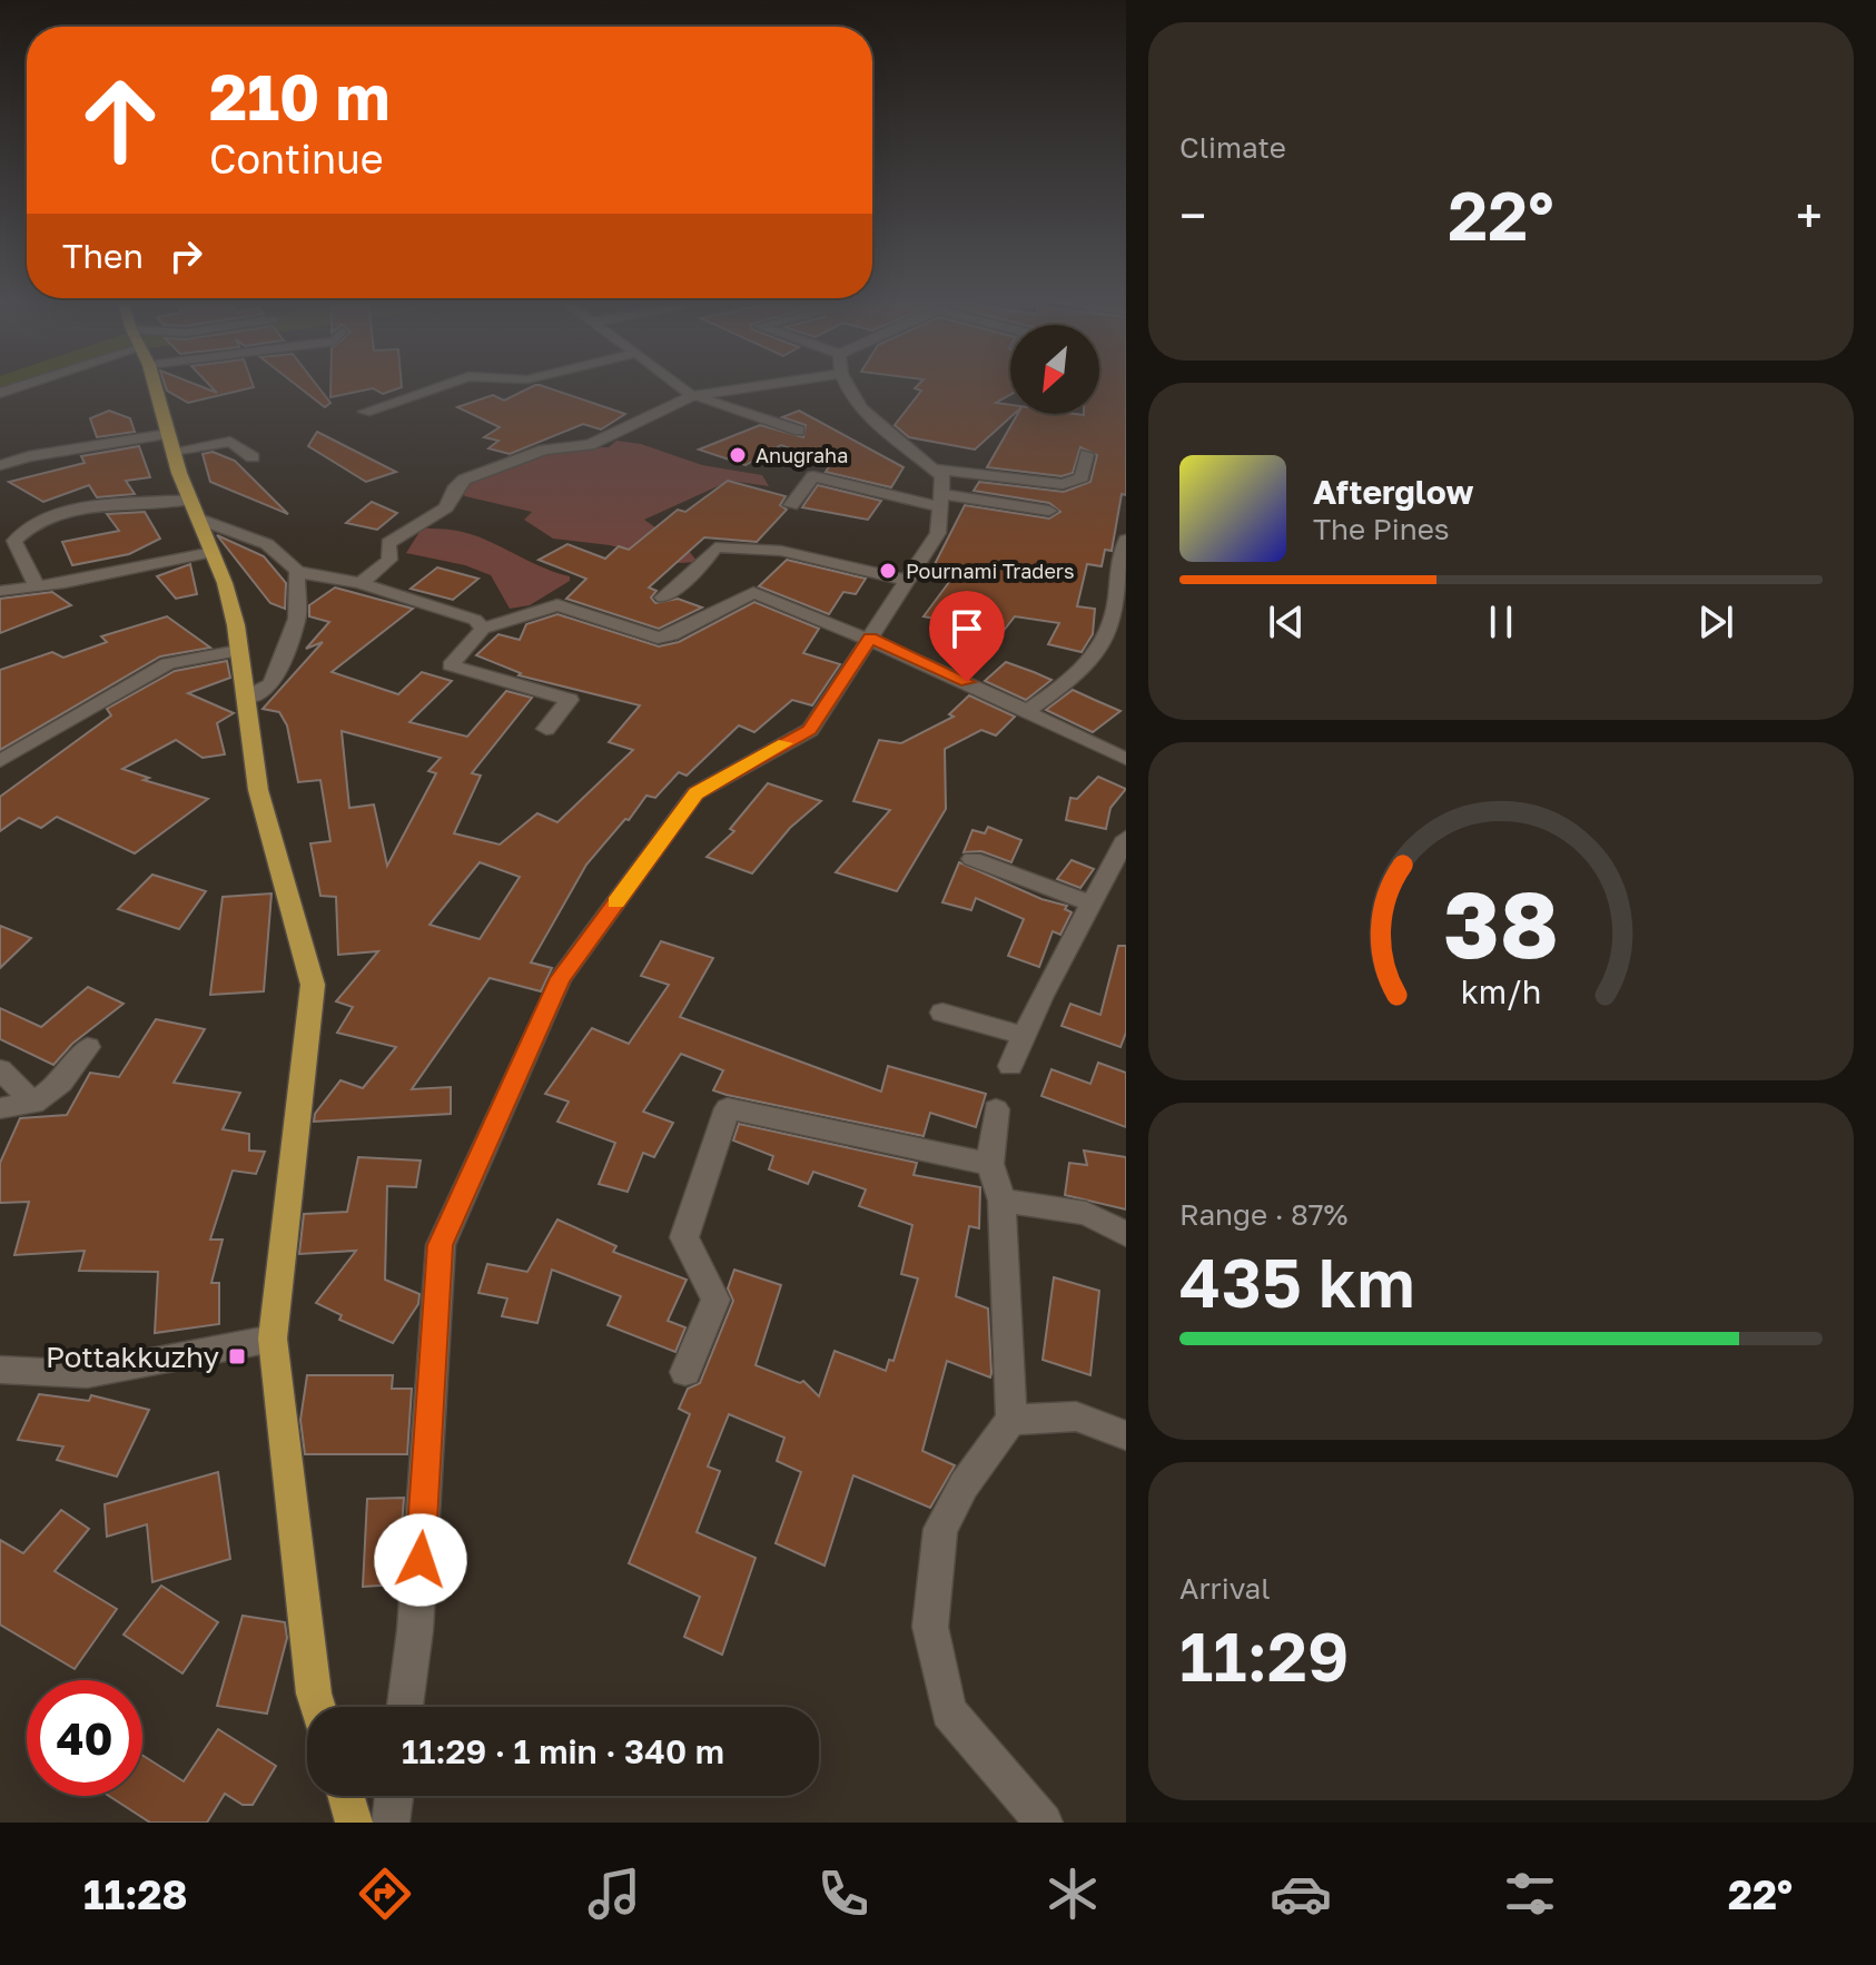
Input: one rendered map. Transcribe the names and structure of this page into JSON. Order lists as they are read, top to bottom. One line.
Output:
{"places":{"other":["Anugraha","Pournami Traders"],"transit":["Pottakkuzhy"]},"north":"bottom left","page":{"tile":["Climate",["Range · 87%","435 km"],["Arrival","11:29"]],"turn":["210 m","Continue"],"heat":["−","22°","+"],"then":"Then","song":["Afterglow","The Pines"],"limit":"40","trip":"11:29 · 1 min · 340 m","tabs":["11:28","22°"],"gauge":["38","km/h"]}}
